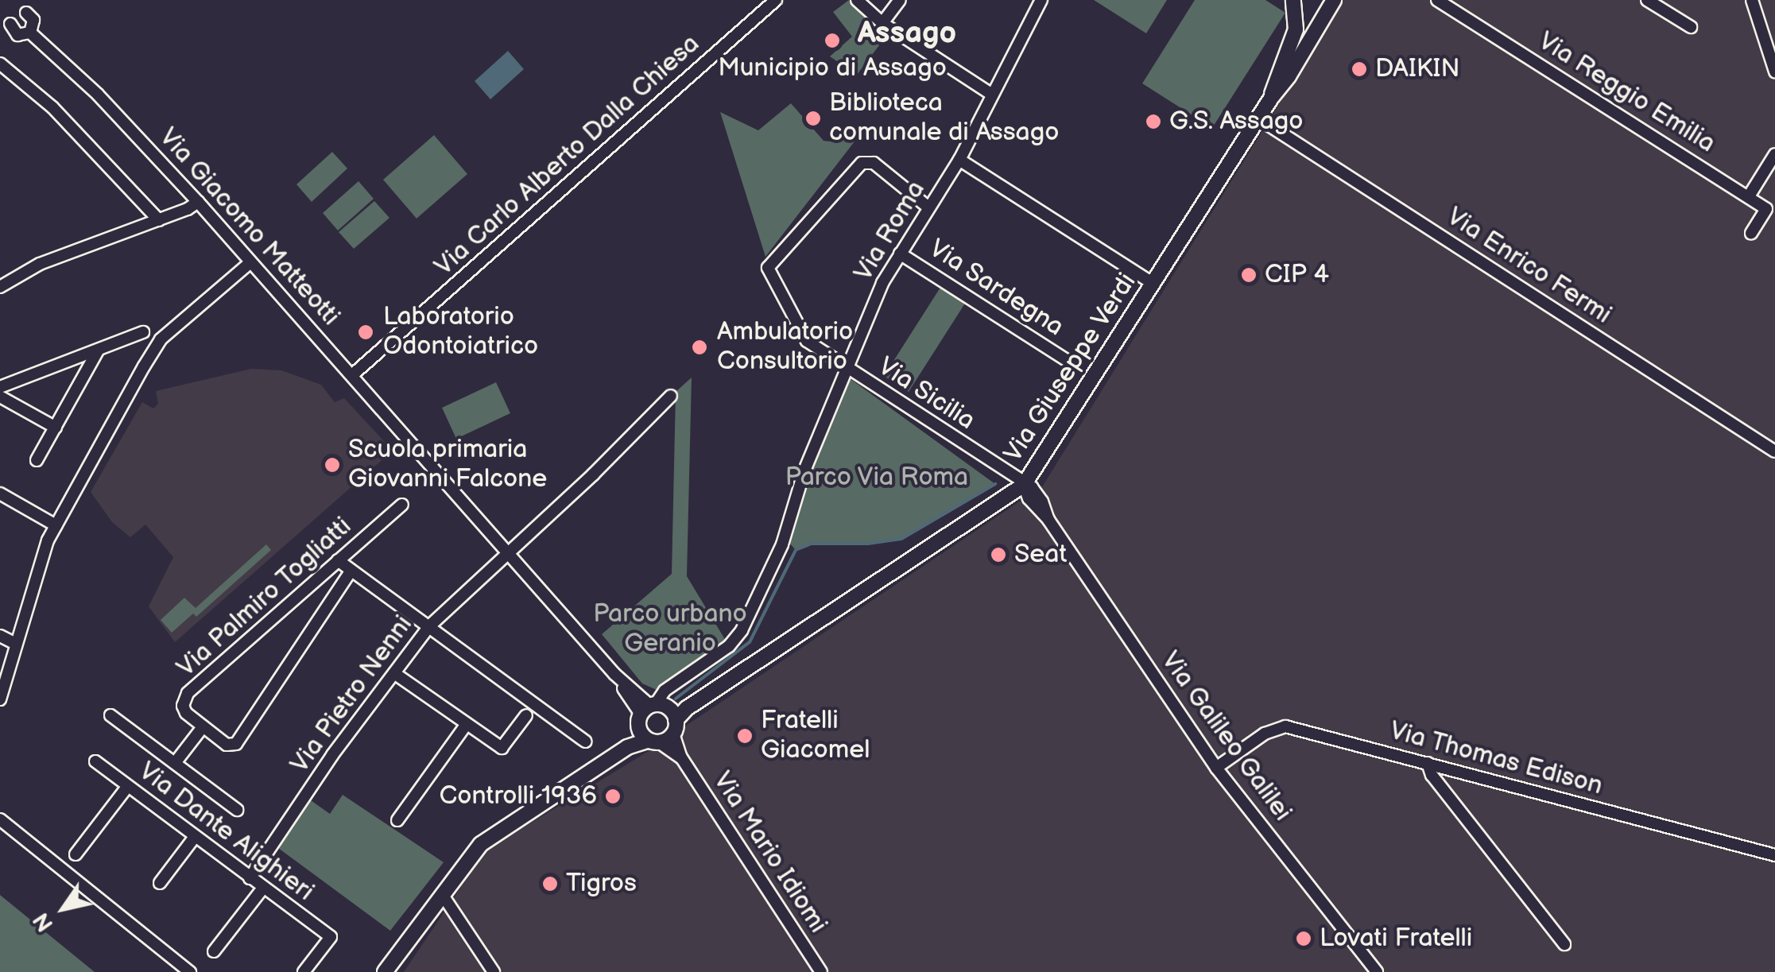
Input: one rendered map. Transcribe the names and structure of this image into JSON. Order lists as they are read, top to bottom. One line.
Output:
{"streets":{"main road":["Via Giuseppe Verdi"],"street":["Via Reggio Emilia","Via Carlo Alberto Dalla Chiesa","Via Giacomo Matteotti","Via Roma","Via Enrico Fermi","Via Sardegna","Via Sicilia","Via Palmiro Togliatti","Via Pietro Nenni","Via Galileo Galilei","Via Thomas Edison","Via Dante Alighieri","Via Mario Idiomi"]},"crossings":[["Via Carlo Alberto Dalla Chiesa","Via Giacomo Matteotti"],["Via Giacomo Matteotti","Via Roma"],["Via Giacomo Matteotti","Via Giuseppe Verdi"],["Via Giacomo Matteotti","Via Pietro Nenni"],["Via Giacomo Matteotti","Via Mario Idiomi"],["Via Roma","Via Sardegna"],["Via Roma","Via Giuseppe Verdi"],["Via Roma","Via Sicilia"],["Via Roma","Via Mario Idiomi"],["Via Enrico Fermi","Via Giuseppe Verdi"],["Via Giuseppe Verdi","Via Sicilia"],["Via Giuseppe Verdi","Via Galileo Galilei"],["Via Giuseppe Verdi","Via Mario Idiomi"],["Via Sicilia","Via Galileo Galilei"],["Via Pietro Nenni","Via Dante Alighieri"],["Via Galileo Galilei","Via Thomas Edison"]],"districts":["Assago"],"parks":["Parco Via Roma","Parco urbano Geranio"],"places":["Municipio di Assago","DAIKIN","Biblioteca comunale di Assago","G.S. Assago","CIP 4","Laboratorio Odontoiatrico","Ambulatorio Consultorio","Scuola primaria Giovanni Falcone","Seat","Fratelli Giacomel","Controlli 1936","Tigros","Lovati Fratelli"],"north":"bottom left"}
